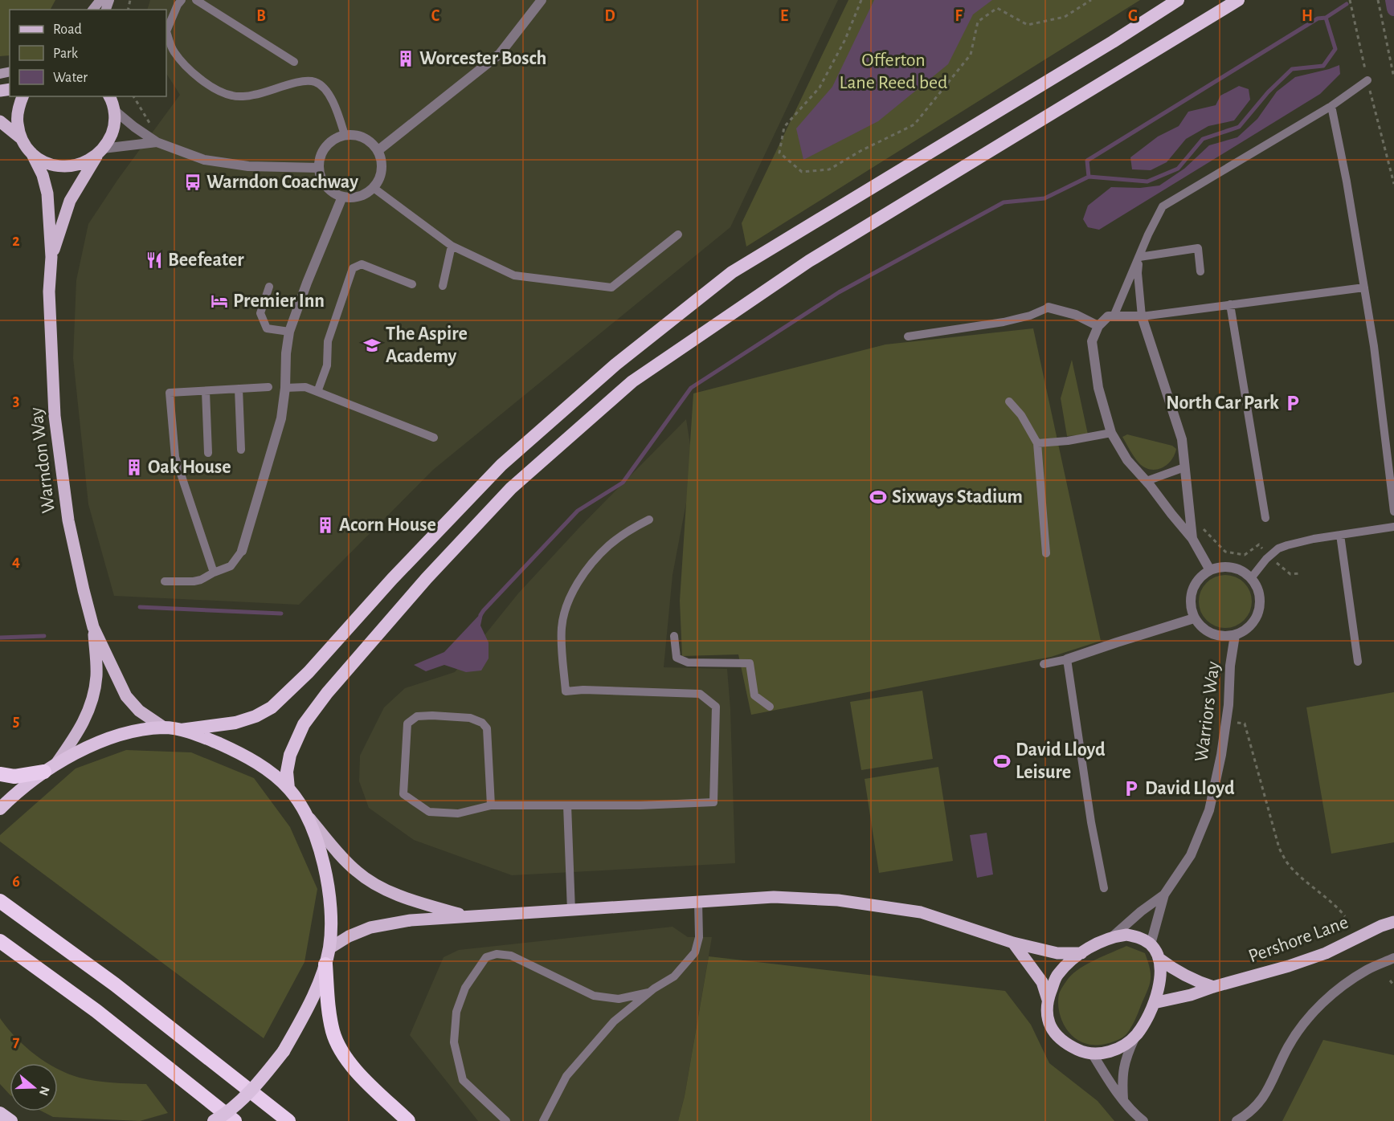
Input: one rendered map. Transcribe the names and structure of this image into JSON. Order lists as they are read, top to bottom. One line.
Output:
{"streets":{"main road":["Warndon Way","Pershore Lane"],"street":["Warriors Way"]},"crossings":[["Warriors Way","Pershore Lane"]],"parks":["Offerton Lane Reed bed"],"places":{"building":["Worcester Bosch","Oak House","Acorn House"],"bus stop":["Warndon Coachway"],"restaurant":["Beefeater"],"hotel":["Premier Inn"],"school or university":["The Aspire Academy"],"parking":["North Car Park","David Lloyd"],"sports":["Sixways Stadium","David Lloyd Leisure"]},"legend":["Road","Park","Water"],"north":"right","grid":{"columns":["B","C","D","E","F","G","H"],"rows":["2","3","4","5","6","7"]}}
